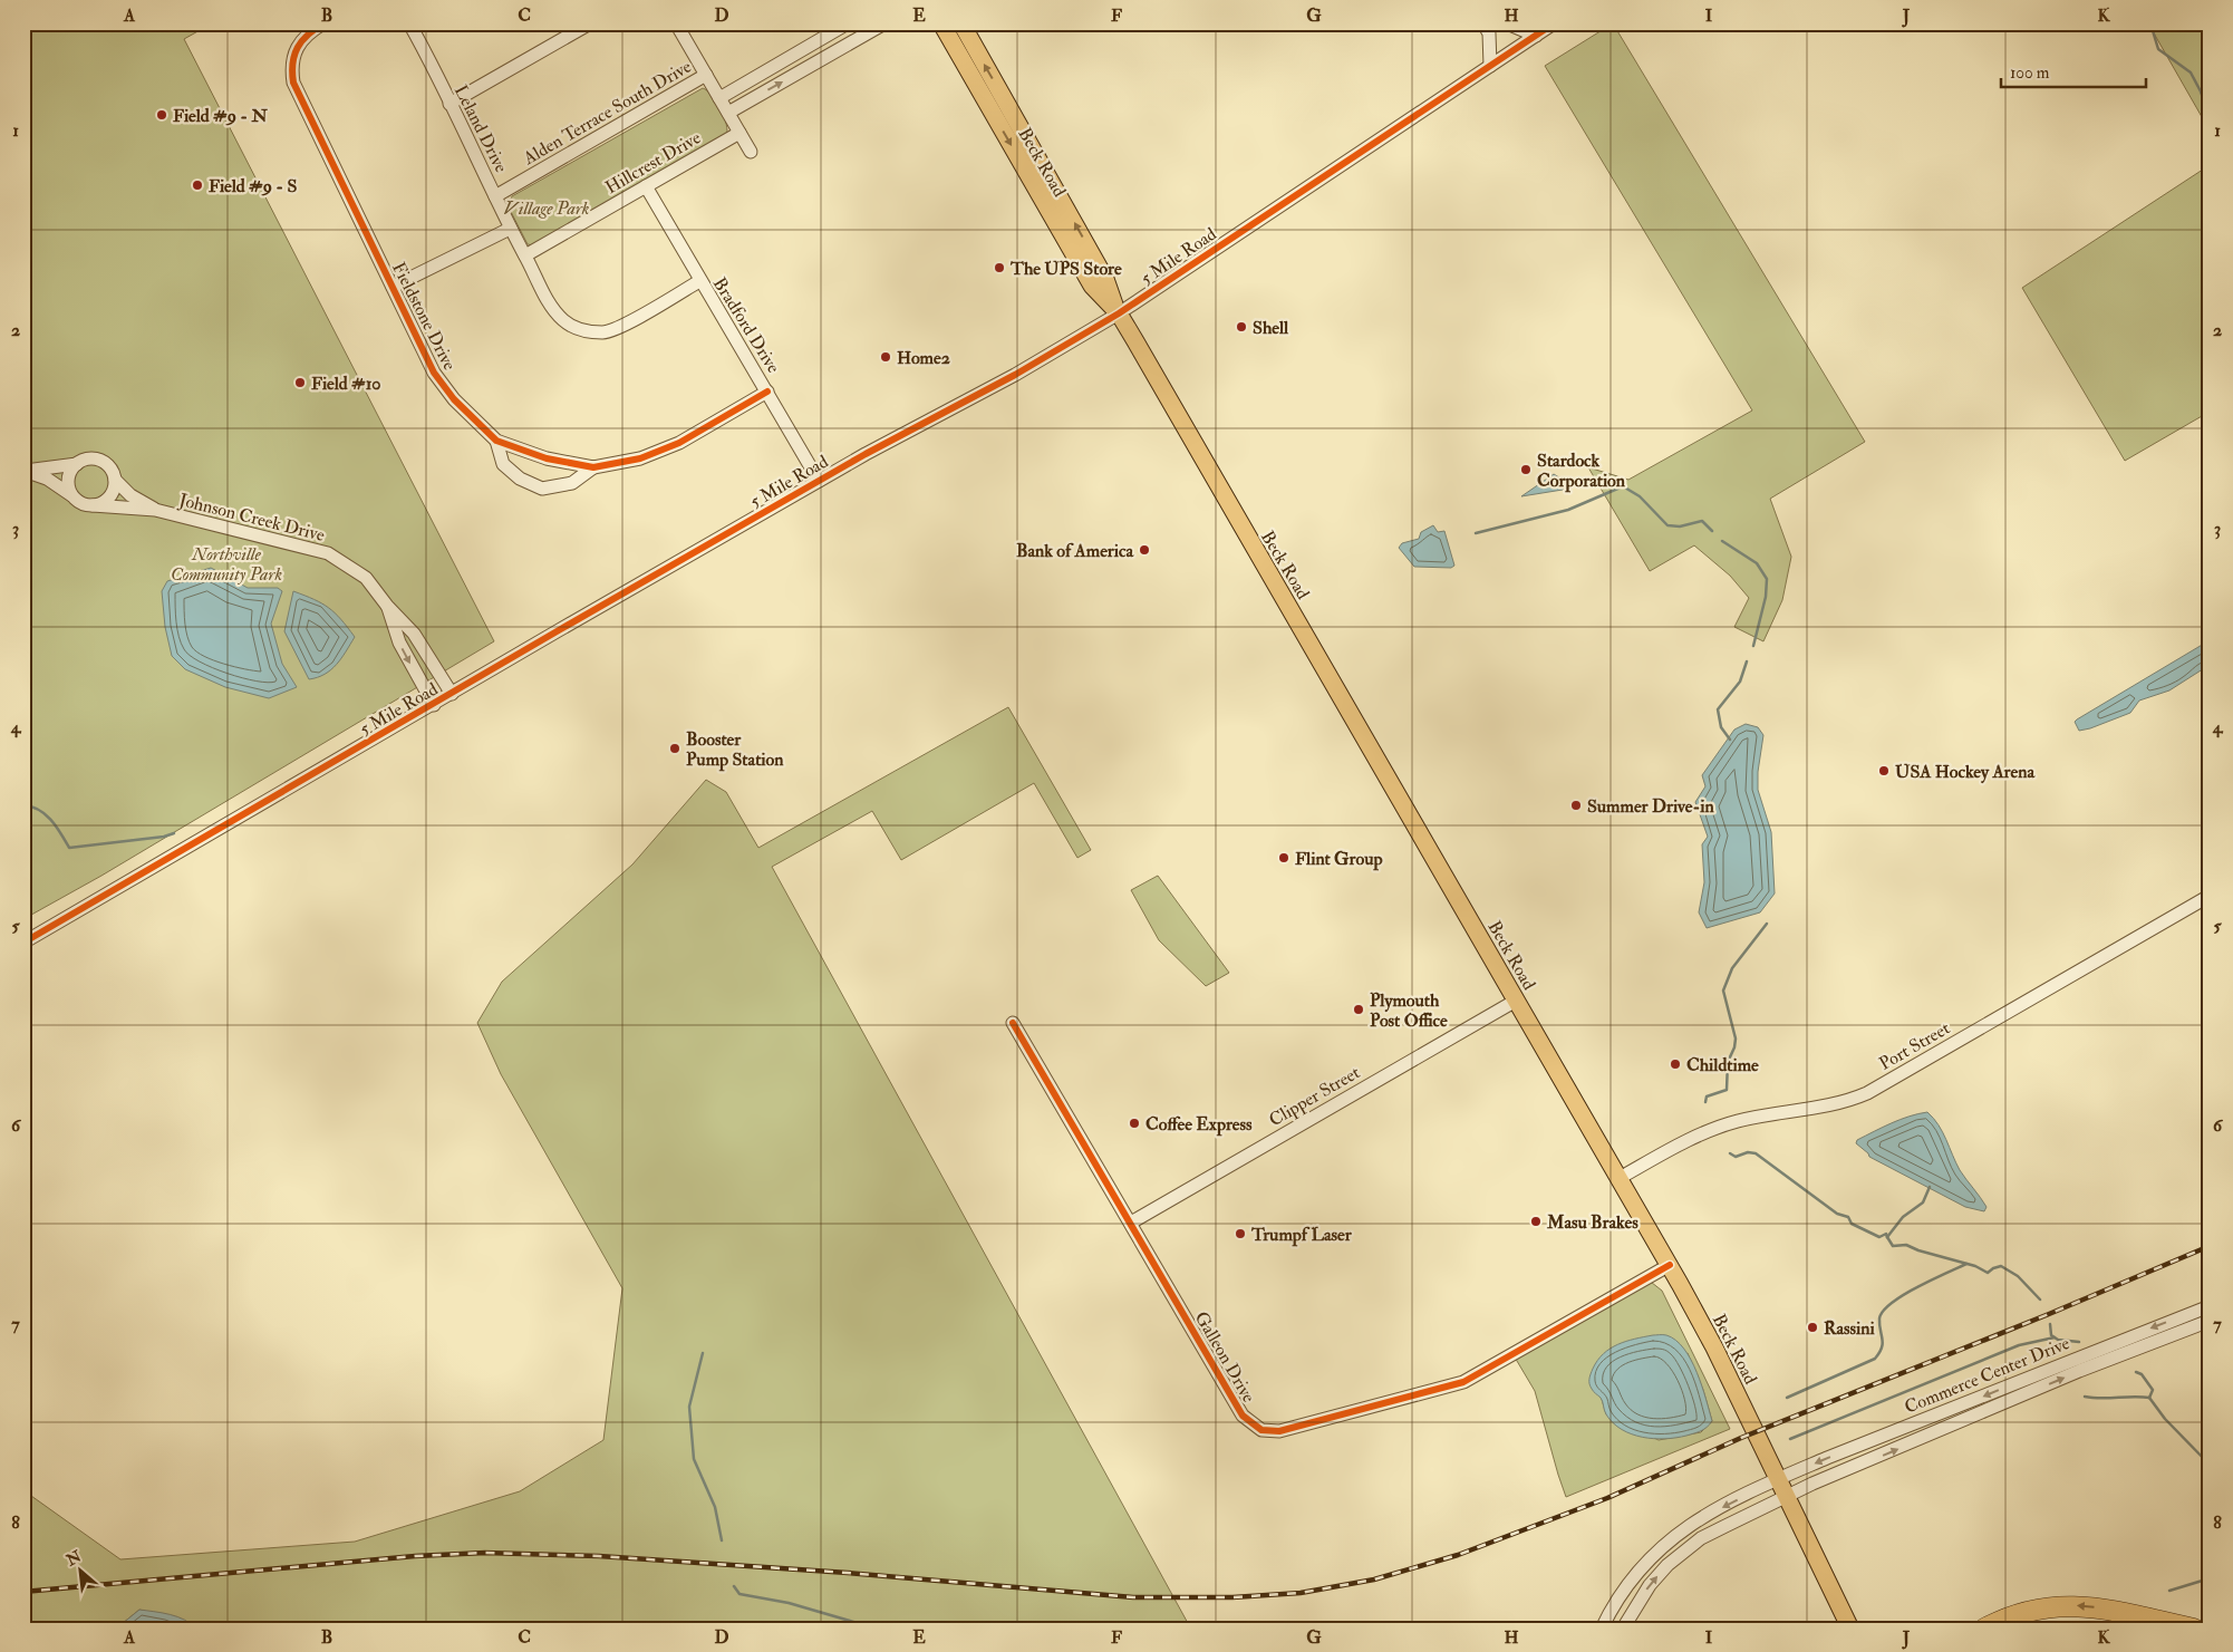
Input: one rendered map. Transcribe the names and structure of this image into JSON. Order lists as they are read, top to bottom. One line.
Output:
{"streets":{"main road":["Beck Road"],"street":["Alden Terrace South Drive","Leland Drive","Hillcrest Drive","5 Mile Road","Fieldstone Drive","Bradford Drive","Johnson Creek Drive","Port Street","Clipper Street","Galleon Drive","Commerce Center Drive"]},"crossings":[["Alden Terrace South Drive","Leland Drive"],["Leland Drive","Hillcrest Drive"],["Leland Drive","Bradford Drive"],["Hillcrest Drive","Bradford Drive"],["Beck Road","5 Mile Road"],["Beck Road","Port Street"],["Beck Road","Clipper Street"],["Beck Road","Galleon Drive"],["Beck Road","Commerce Center Drive"],["5 Mile Road","Bradford Drive"],["5 Mile Road","Johnson Creek Drive"],["Fieldstone Drive","Bradford Drive"],["Clipper Street","Galleon Drive"]],"parks":["Village Park","Northville Community Park"],"places":["Field #9 - N","Field #9 - S","The UPS Store","Shell","Home2","Field #10","Stardock Corporation","Bank of America","Booster Pump Station","USA Hockey Arena","Summer Drive-in","Flint Group","Plymouth Post Office","Childtime","Coffee Express","Masu Brakes","Trumpf Laser","Rassini"],"scale_bar":"100 m","north":"top left","grid":{"columns":["A","B","C","D","E","F","G","H","I","J","K"],"rows":["1","2","3","4","5","6","7","8"]}}
